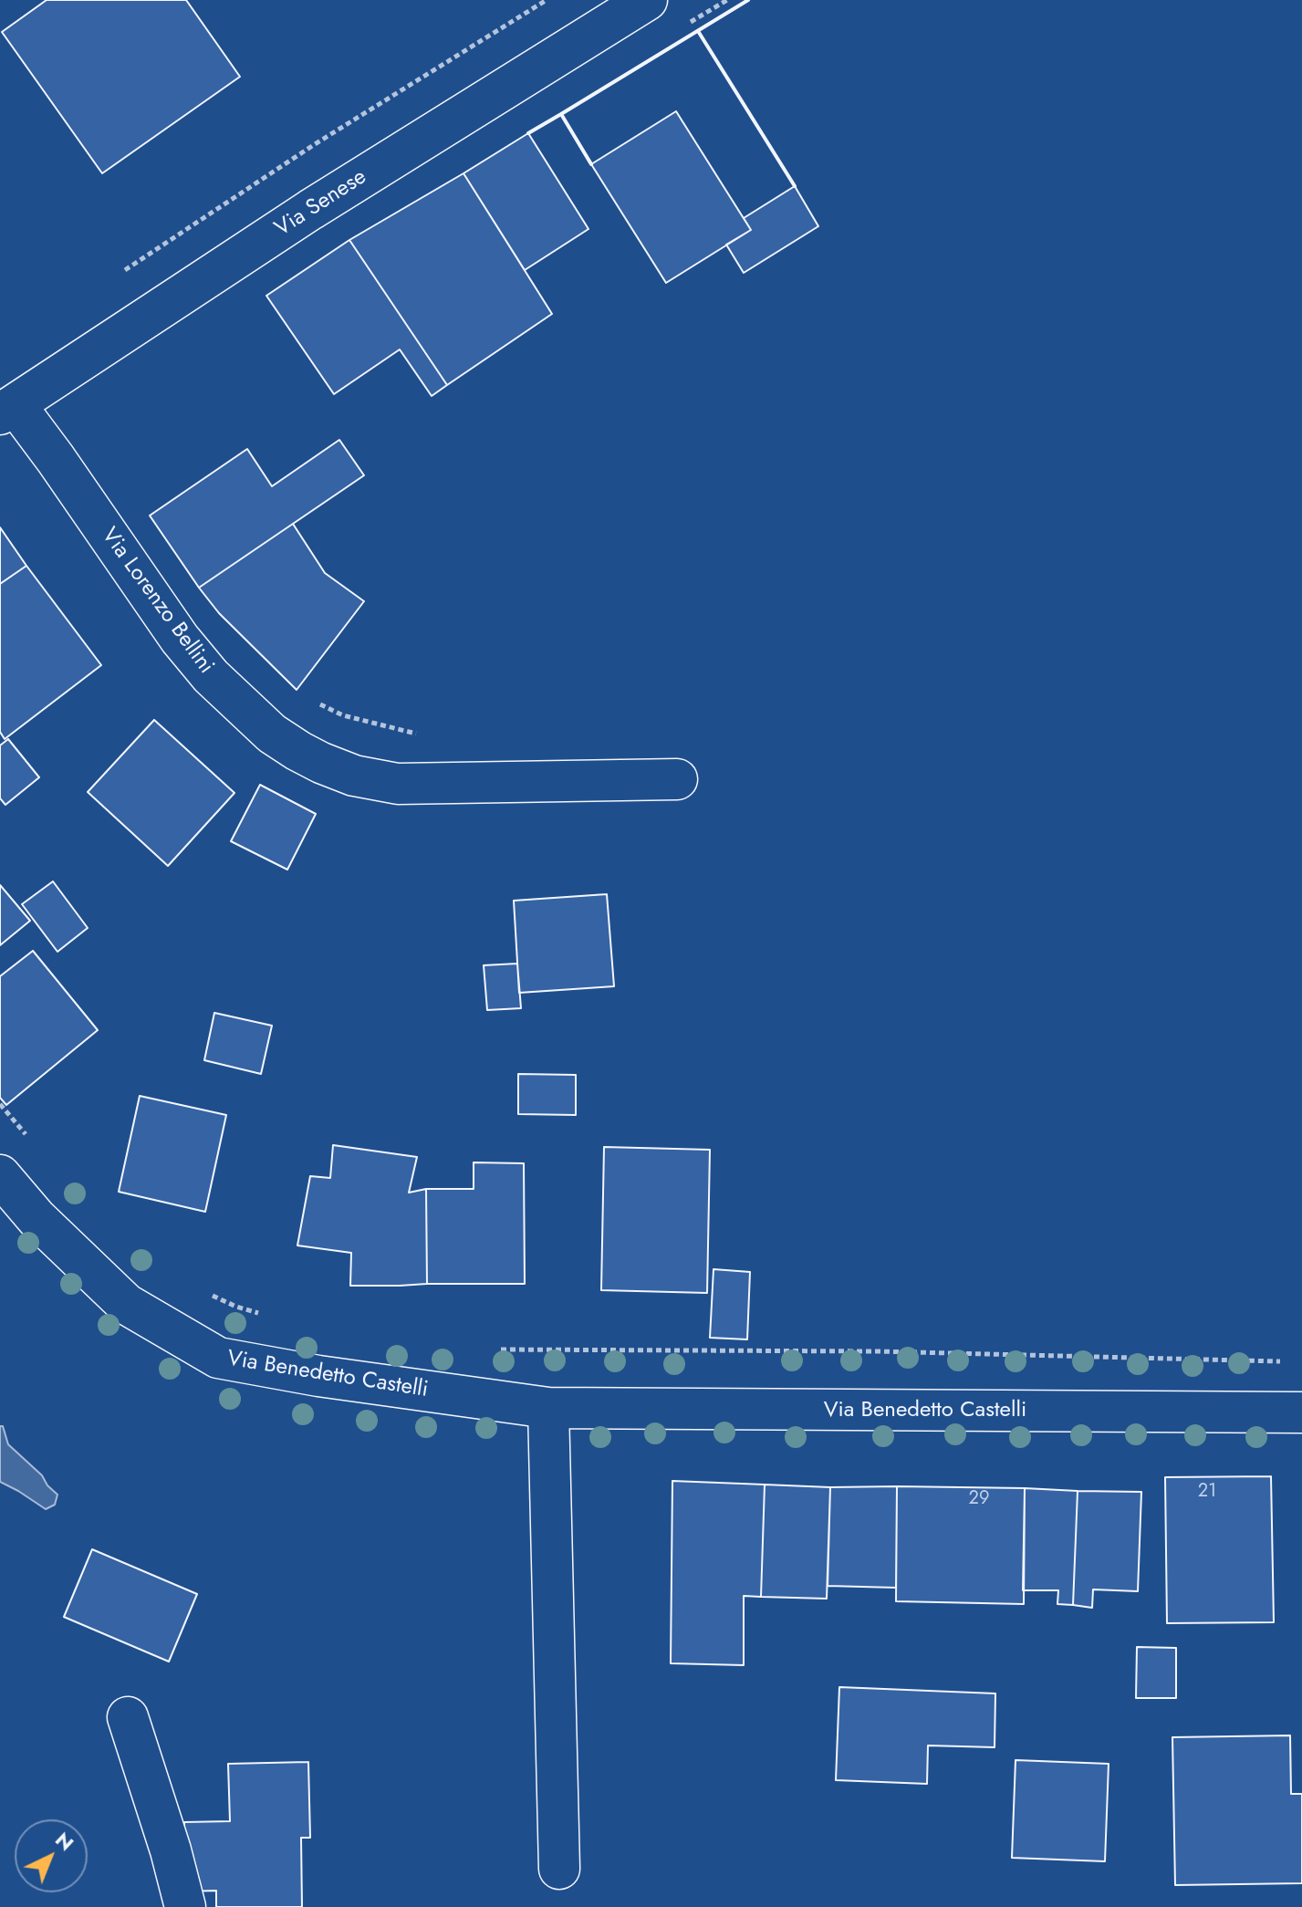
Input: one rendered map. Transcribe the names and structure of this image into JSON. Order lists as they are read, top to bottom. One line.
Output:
{"streets":{"street":["Via Senese","Via Lorenzo Bellini","Via Benedetto Castelli"]},"crossings":[["Via Senese","Via Lorenzo Bellini"]],"house_numbers":["21","29"],"north":"top right"}
